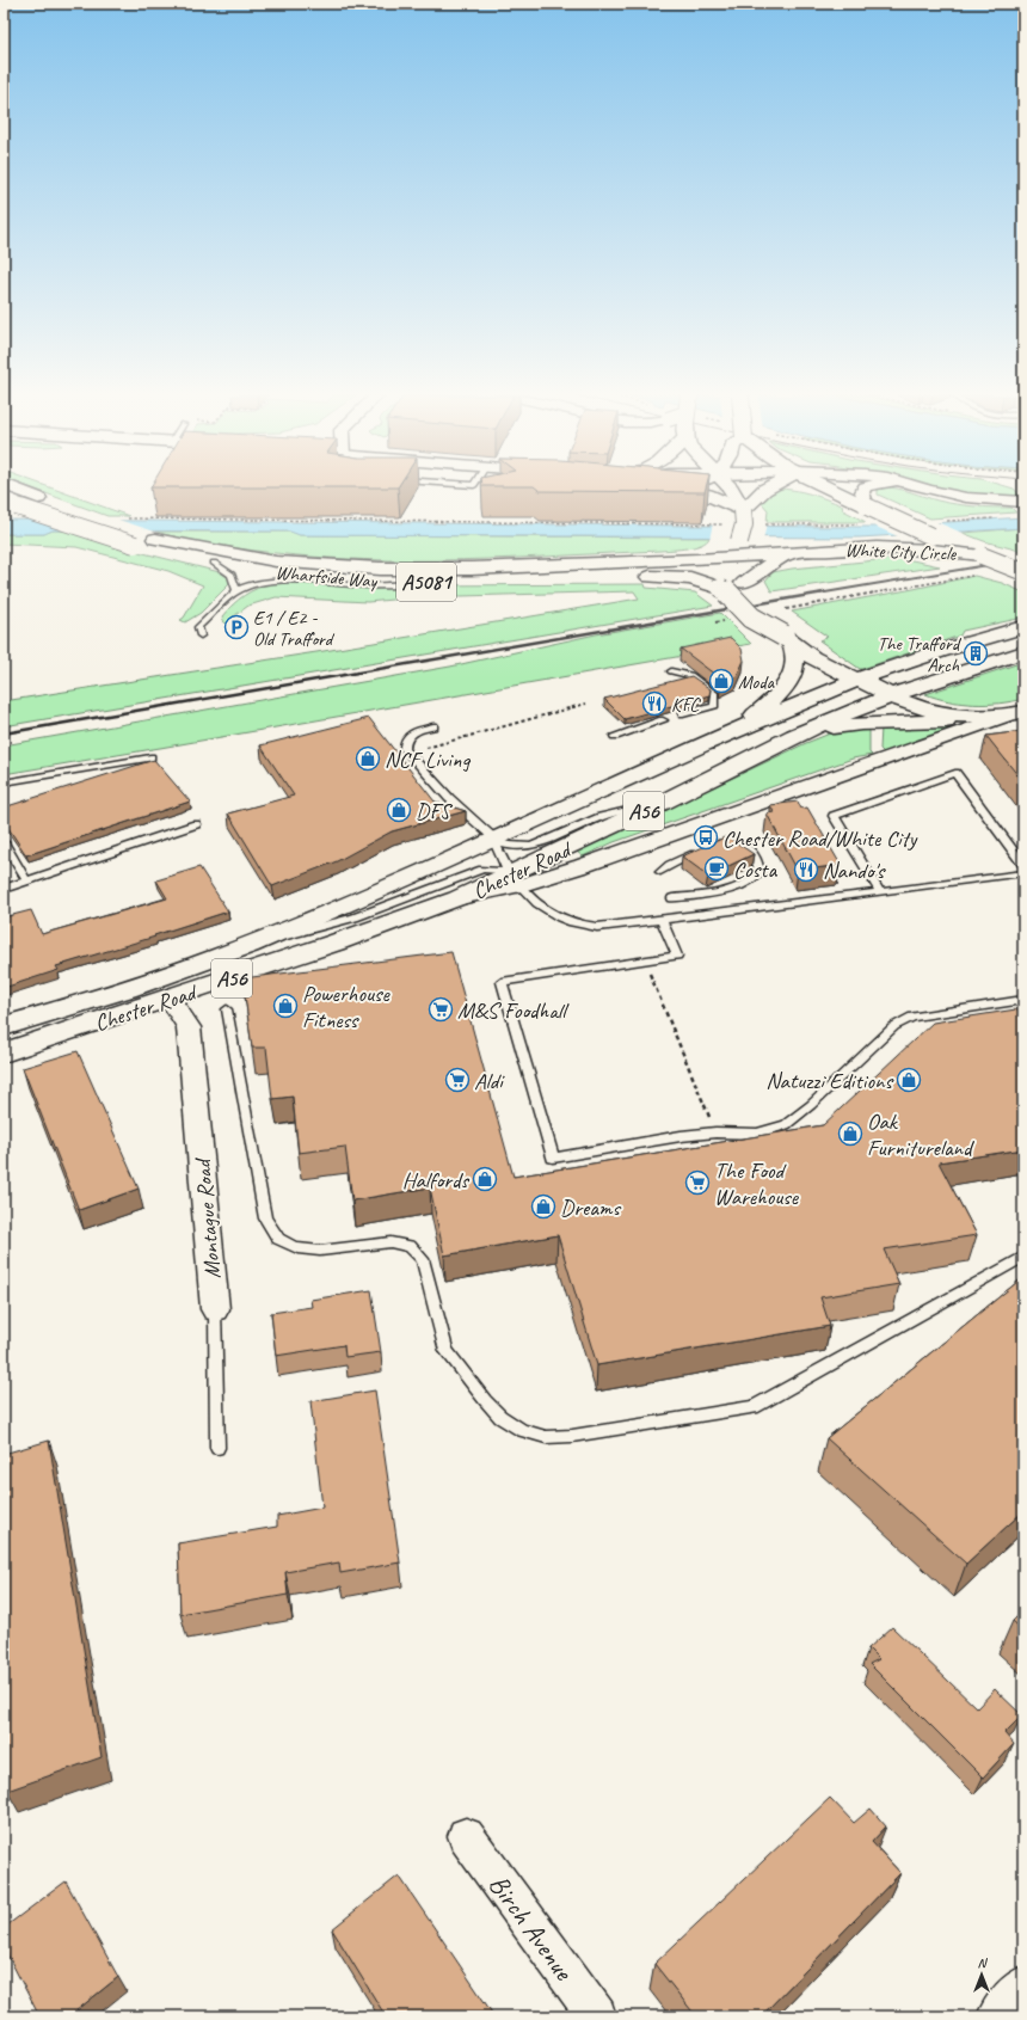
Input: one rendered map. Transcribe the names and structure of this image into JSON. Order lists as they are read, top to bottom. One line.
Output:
{"streets":{"main road":["White City Circle","Wharfside Way","A5081","A56","Chester Road"],"street":["Montague Road","Birch Avenue"]},"crossings":[["White City Circle","Wharfside Way"],["Wharfside Way","A56"],["A56","Chester Road"],["Chester Road","Montague Road"]],"places":{"parking":["E1 / E2 - Old Trafford"],"building":["The Trafford Arch"],"shop":["Moda","NCF Living","DFS","Powerhouse Fitness","Natuzzi Editions","Oak Furnitureland","Halfords","Dreams"],"restaurant":["KFC","Nando's"],"bus stop":["Chester Road/White City"],"cafe":["Costa"],"supermarket":["M&S Foodhall","Aldi","The Food Warehouse"]},"north":"top"}
